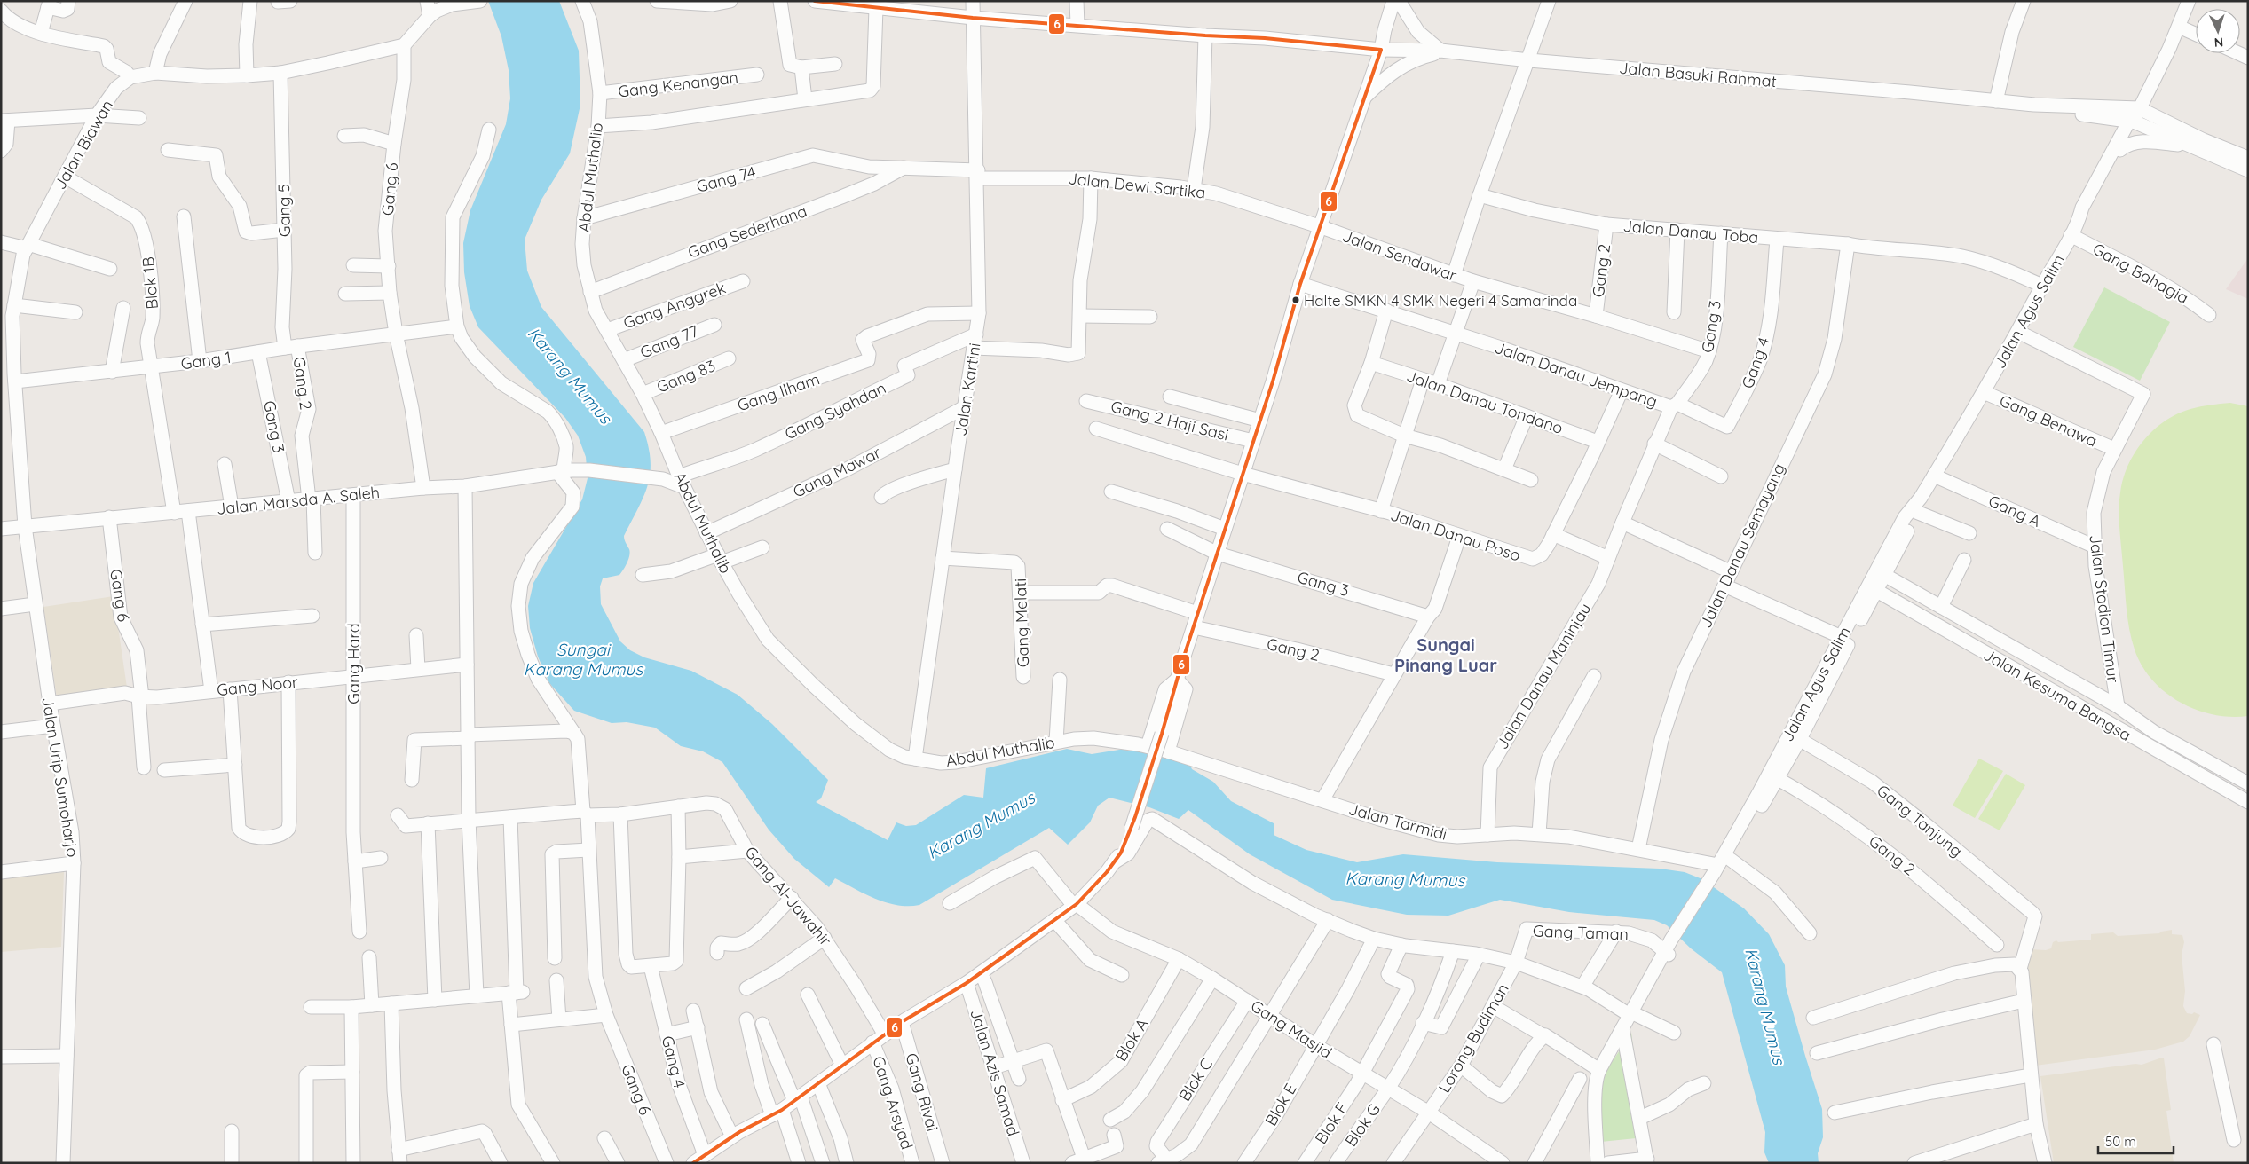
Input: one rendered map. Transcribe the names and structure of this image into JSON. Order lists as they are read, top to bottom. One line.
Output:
{"streets":{"street":["Jalan Basuki Rahmat","Gang Kenangan","Jalan Biawan","Abdul Muthalib","Gang 74","Jalan Dewi Sartika","Gang 6","Gang 5","Gang Sederhana","Jalan Danau Toba","Jalan Sendawar","Gang 2","Gang Bahagia","Blok 1B","Gang Anggrek","Jalan Agus Salim","Gang 3","Gang 77","Gang 1","Gang 4","Jalan Danau Jempang","Gang 83","Jalan Kartini","Gang Ilham","Jalan Danau Tondano","Gang Syahdan","Gang 2 Haji Sasi","Gang Benawa","Gang Mawar","Jalan Marsda A. Saleh","Gang A","Jalan Danau Poso","Jalan Danau Semayang","Jalan Stadion Timur","Gang Melati","Gang Hard","Jalan Danau Maninjau","Gang Noor","Jalan Kesuma Bangsa","Jalan Urip Sumoharjo","Gang Tanjung","Jalan Tarmidi","Gang Al-Jawahir","Gang Taman","Gang Masjid","Lorong Budiman","Blok A","Jalan Azis Samad","Blok C","Gang Rivai","Gang Arsyad","Blok E","Blok F","Blok G"]},"crossings":[["Jalan Basuki Rahmat","Jalan Agus Salim"],["Jalan Basuki Rahmat","Jalan Kartini"],["Gang Kenangan","Abdul Muthalib"],["Jalan Biawan","Blok 1B"],["Jalan Biawan","Gang 1"],["Jalan Biawan","Jalan Marsda A. Saleh"],["Jalan Biawan","Jalan Urip Sumoharjo"],["Abdul Muthalib","Gang 74"],["Abdul Muthalib","Gang Sederhana"],["Abdul Muthalib","Gang Anggrek"],["Abdul Muthalib","Gang 77"],["Abdul Muthalib","Gang 83"],["Abdul Muthalib","Jalan Kartini"],["Abdul Muthalib","Gang Ilham"],["Abdul Muthalib","Gang Syahdan"],["Abdul Muthalib","Gang Mawar"],["Abdul Muthalib","Jalan Marsda A. Saleh"],["Abdul Muthalib","Jalan Tarmidi"],["Gang 74","Gang Sederhana"],["Jalan Dewi Sartika","Jalan Sendawar"],["Jalan Dewi Sartika","Jalan Kartini"],["Gang 6","Gang 1"],["Gang 6","Jalan Marsda A. Saleh"],["Gang 6","Gang Noor"],["Gang 6","Gang Al-Jawahir"],["Gang 5","Gang 2"],["Gang 5","Gang 1"],["Jalan Danau Toba","Gang 2"],["Jalan Danau Toba","Jalan Agus Salim"],["Jalan Danau Toba","Gang 3"],["Jalan Danau Toba","Gang 4"],["Jalan Danau Toba","Jalan Danau Semayang"],["Jalan Sendawar","Gang 2"],["Jalan Sendawar","Gang 3"],["Gang 2","Jalan Agus Salim"],["Gang 2","Gang 1"],["Gang 2","Jalan Marsda A. Saleh"],["Gang Bahagia","Jalan Agus Salim"],["Blok 1B","Gang 1"],["Blok 1B","Jalan Marsda A. Saleh"],["Jalan Agus Salim","Gang Benawa"],["Jalan Agus Salim","Gang A"],["Jalan Agus Salim","Jalan Stadion Timur"],["Jalan Agus Salim","Jalan Kesuma Bangsa"],["Jalan Agus Salim","Gang Tanjung"],["Jalan Agus Salim","Jalan Tarmidi"],["Gang 3","Gang 1"],["Gang 3","Gang 4"],["Gang 3","Jalan Danau Jempang"],["Gang 3","Jalan Marsda A. Saleh"],["Gang 4","Jalan Danau Jempang"],["Jalan Danau Jempang","Jalan Danau Poso"],["Jalan Danau Jempang","Jalan Danau Maninjau"],["Jalan Kartini","Gang Ilham"],["Jalan Kartini","Gang Syahdan"],["Jalan Kartini","Gang Mawar"],["Jalan Kartini","Gang Melati"],["Jalan Danau Tondano","Jalan Danau Poso"],["Gang Syahdan","Jalan Marsda A. Saleh"],["Gang Benawa","Jalan Stadion Timur"],["Jalan Marsda A. Saleh","Gang Hard"],["Jalan Marsda A. Saleh","Jalan Urip Sumoharjo"],["Gang A","Jalan Stadion Timur"],["Jalan Danau Semayang","Jalan Tarmidi"],["Jalan Stadion Timur","Jalan Kesuma Bangsa"],["Gang Hard","Gang Noor"],["Jalan Danau Maninjau","Jalan Tarmidi"],["Gang Noor","Jalan Urip Sumoharjo"],["Gang Taman","Lorong Budiman"],["Gang Masjid","Lorong Budiman"],["Gang Masjid","Blok A"],["Gang Masjid","Blok C"],["Gang Masjid","Blok E"],["Gang Masjid","Blok F"],["Gang Masjid","Blok G"]],"districts":["Sungai Pinang Luar"],"water":["Karang Mumus","Sungai Karang Mumus"],"places":["Halte SMKN 4 SMK Negeri 4 Samarinda"],"lines":["transit line 6"],"scale_bar":"50 m","north":"bottom"}
